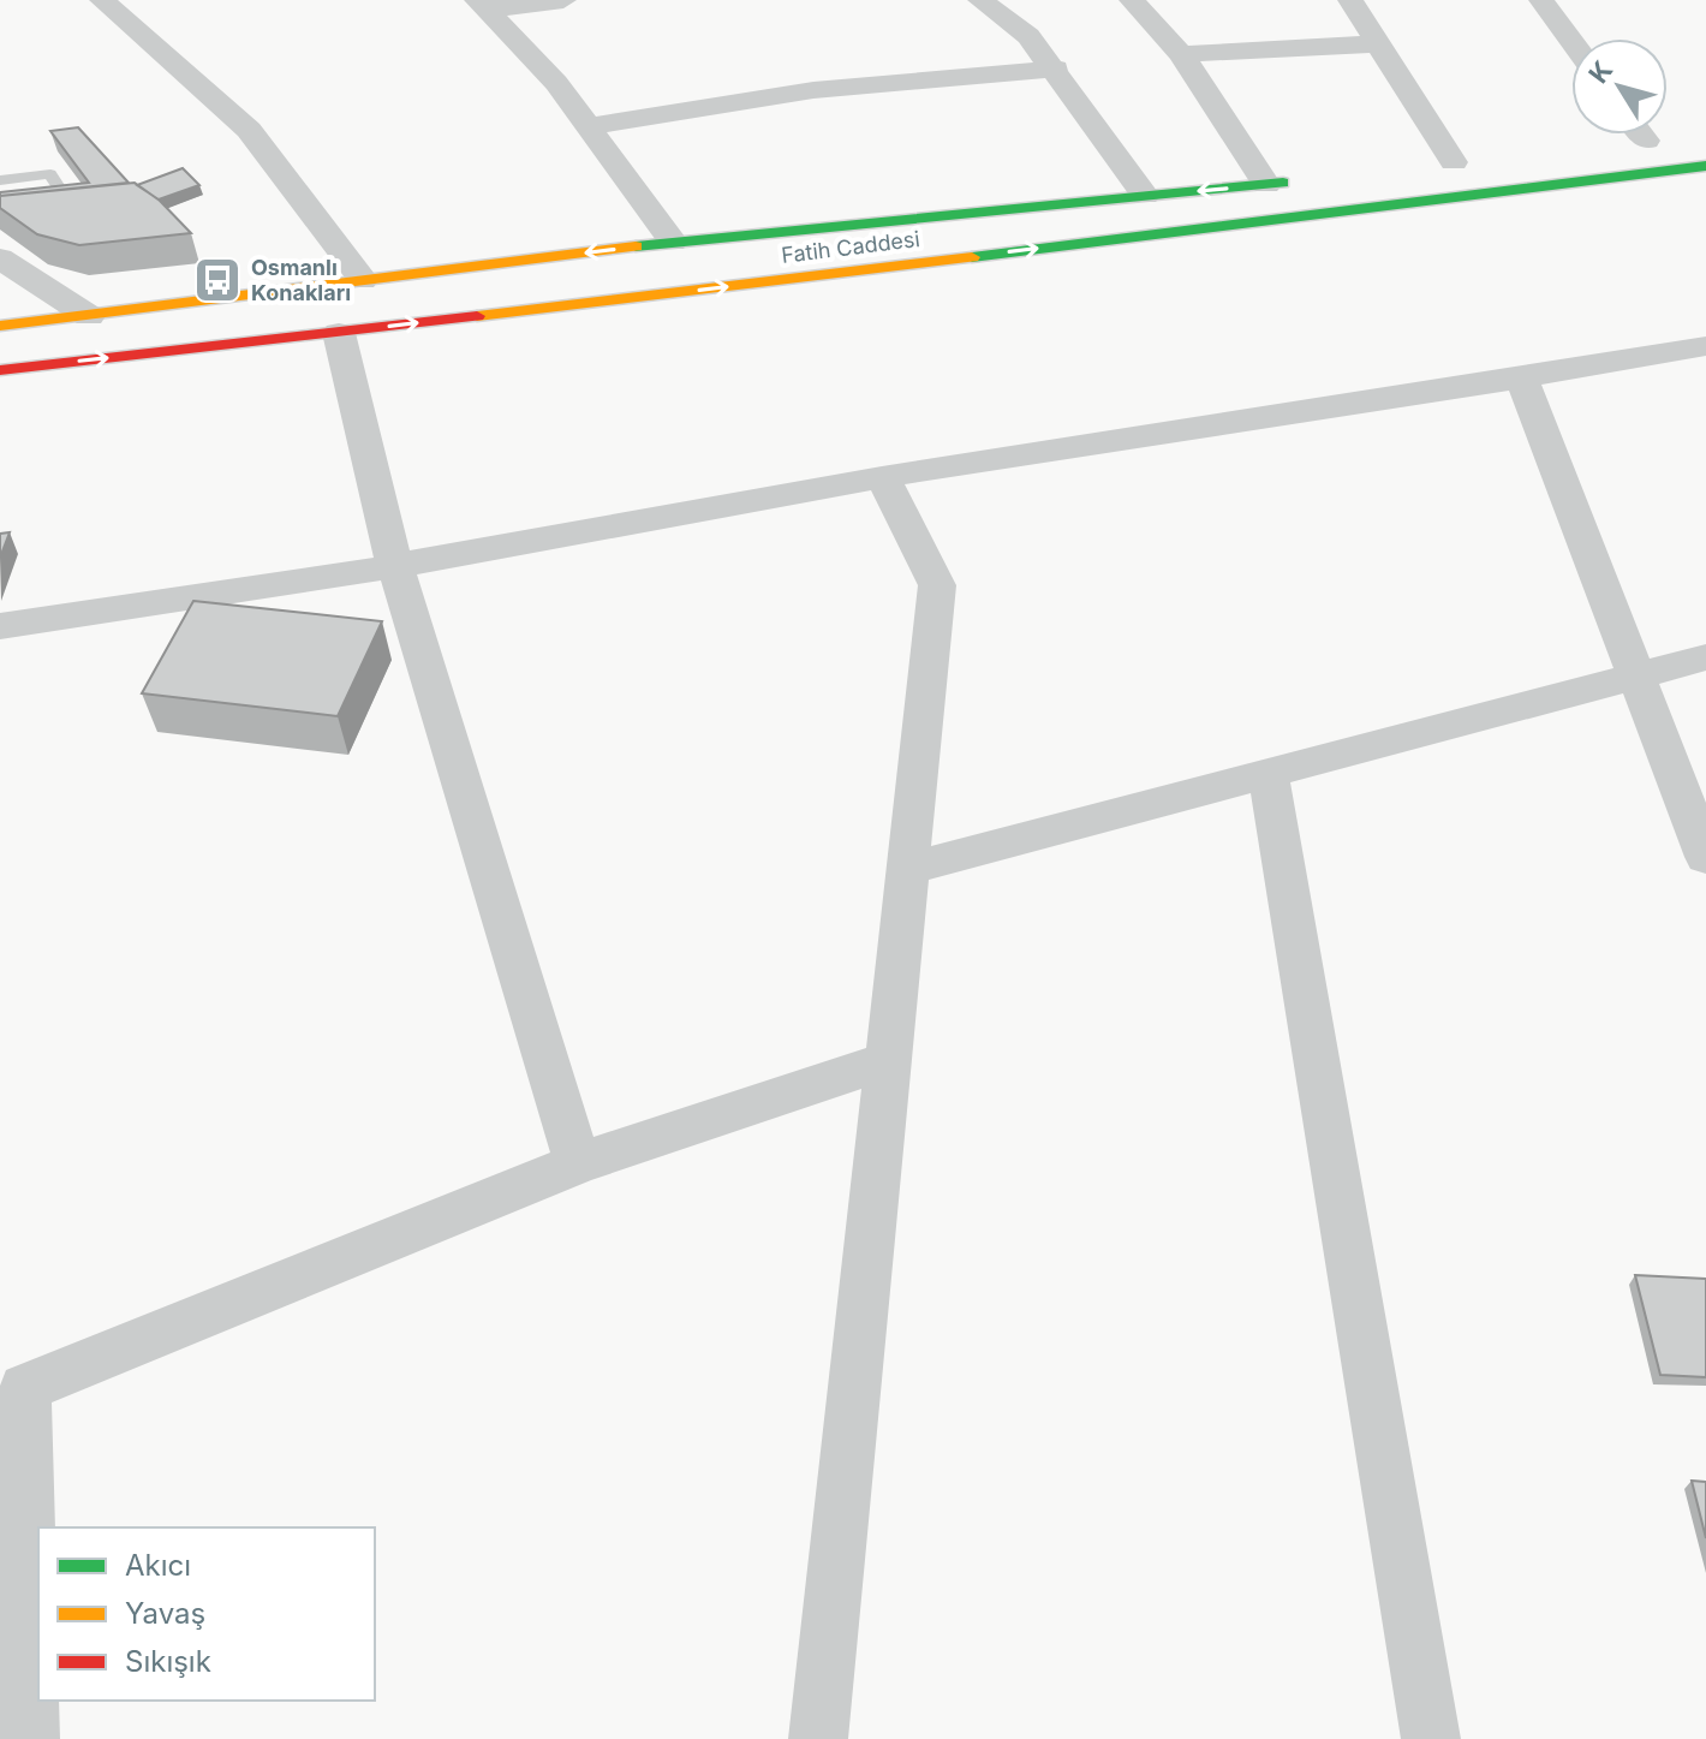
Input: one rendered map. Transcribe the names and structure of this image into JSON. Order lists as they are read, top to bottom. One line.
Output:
{"streets":{"main road":["Fatih Caddesi"]},"places":{"bus stop":["Osmanlı Konakları"]},"legend":["Akıcı","Yavaş","Sıkışık"],"north":"top left"}
